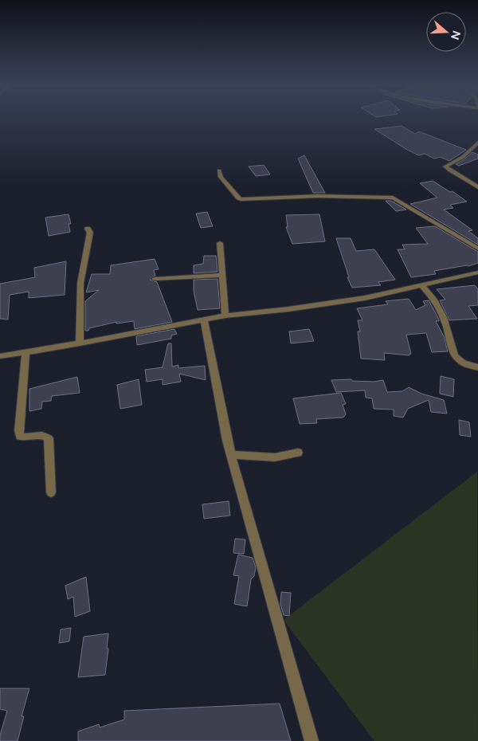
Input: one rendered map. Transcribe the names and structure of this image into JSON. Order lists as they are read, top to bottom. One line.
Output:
{"north":"right"}
